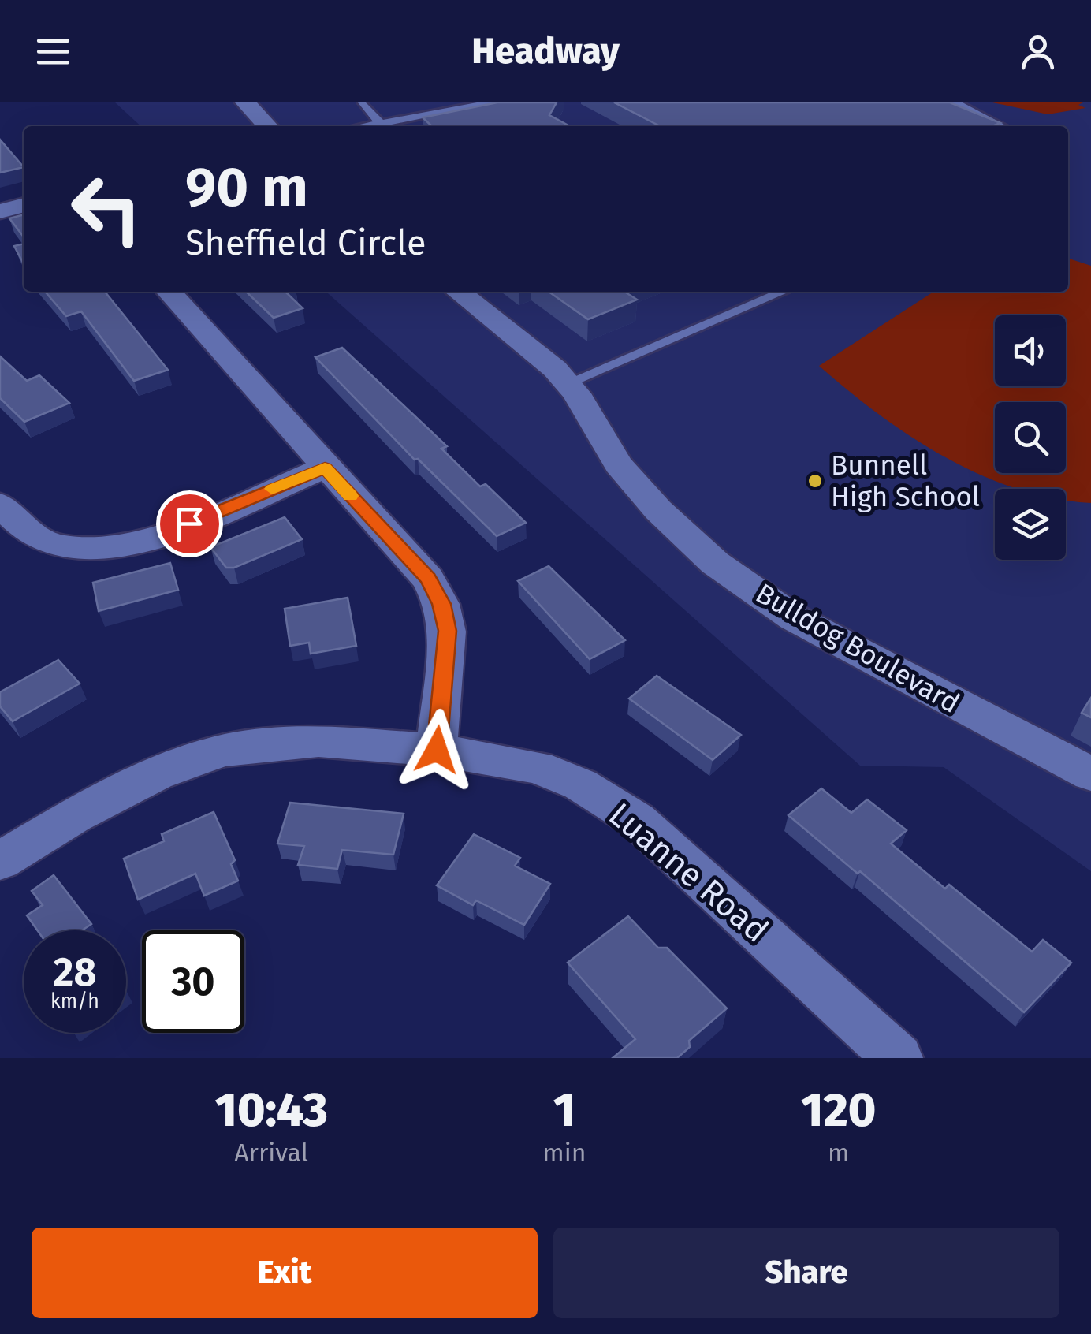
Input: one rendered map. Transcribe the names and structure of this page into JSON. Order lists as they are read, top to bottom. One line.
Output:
{"streets":{"street":["Bulldog Boulevard","Luanne Road"]},"places":["Bunnell High School"],"page":{"header":"Headway","turn":["90 m","Sheffield Circle"],"speed":"28 km/h","limit":"30","eta":["10:43","Arrival","1","min","120","m"],"buttons":["Exit","Share"]}}
